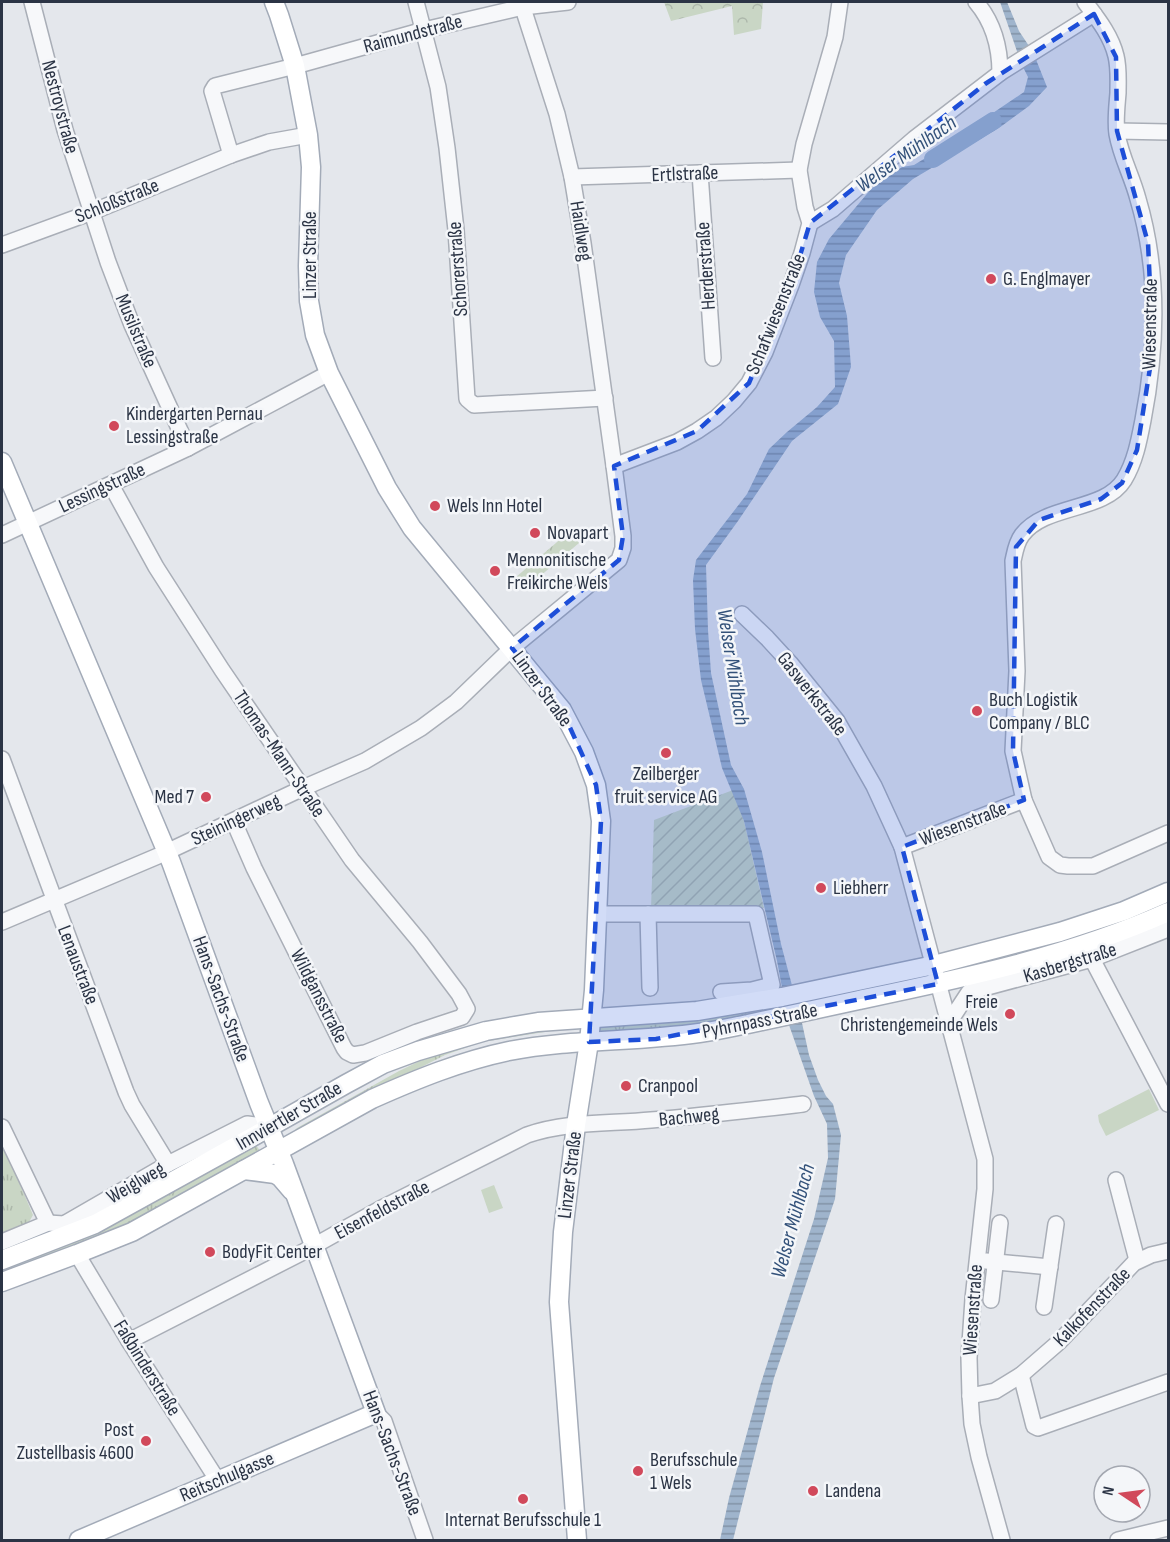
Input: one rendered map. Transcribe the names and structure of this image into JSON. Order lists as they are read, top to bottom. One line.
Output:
{"streets":{"main road":["Linzer Straße","Hans-Sachs-Straße","Pyhrnpass Straße","Innviertler Straße","Reitschulgasse"],"street":["Raimundstraße","Nestroystraße","Ertlstraße","Schloßstraße","Haidlweg","Herderstraße","Schorerstraße","Schafwiesenstraße","Wiesenstraße","Musilstraße","Lessingstraße","Gaswerkstraße","Thomas-Mann-Straße","Steiningerweg","Kasbergstraße","Lenaustraße","Wildgansstraße","Bachweg","Weiglweg","Eisenfeldstraße","Kalkofenstraße","Faßbinderstraße"]},"crossings":[["Raimundstraße","Haidlweg"],["Raimundstraße","Linzer Straße"],["Raimundstraße","Schorerstraße"],["Nestroystraße","Schloßstraße"],["Nestroystraße","Musilstraße"],["Ertlstraße","Haidlweg"],["Ertlstraße","Herderstraße"],["Ertlstraße","Schafwiesenstraße"],["Schloßstraße","Linzer Straße"],["Schloßstraße","Musilstraße"],["Haidlweg","Schorerstraße"],["Haidlweg","Schafwiesenstraße"],["Linzer Straße","Lessingstraße"],["Linzer Straße","Steiningerweg"],["Linzer Straße","Pyhrnpass Straße"],["Linzer Straße","Innviertler Straße"],["Linzer Straße","Bachweg"],["Linzer Straße","Eisenfeldstraße"],["Wiesenstraße","Gaswerkstraße"],["Wiesenstraße","Kasbergstraße"],["Wiesenstraße","Pyhrnpass Straße"],["Wiesenstraße","Kalkofenstraße"],["Musilstraße","Lessingstraße"],["Lessingstraße","Thomas-Mann-Straße"],["Lessingstraße","Hans-Sachs-Straße"],["Thomas-Mann-Straße","Steiningerweg"],["Thomas-Mann-Straße","Wildgansstraße"],["Steiningerweg","Lenaustraße"],["Steiningerweg","Wildgansstraße"],["Steiningerweg","Hans-Sachs-Straße"],["Kasbergstraße","Pyhrnpass Straße"],["Lenaustraße","Weiglweg"],["Hans-Sachs-Straße","Innviertler Straße"],["Hans-Sachs-Straße","Weiglweg"],["Hans-Sachs-Straße","Eisenfeldstraße"],["Hans-Sachs-Straße","Reitschulgasse"],["Pyhrnpass Straße","Innviertler Straße"],["Innviertler Straße","Weiglweg"],["Innviertler Straße","Faßbinderstraße"],["Bachweg","Eisenfeldstraße"],["Eisenfeldstraße","Faßbinderstraße"],["Faßbinderstraße","Reitschulgasse"]],"water":["Welser Mühlbach"],"places":["G. Englmayer","Kindergarten Pernau Lessingstraße","Wels Inn Hotel","Novapart","Mennonitische Freikirche Wels","Buch Logistik Company / BLC","Zeilberger fruit service AG","Med 7","Liebherr","Freie Christengemeinde Wels","Cranpool","BodyFit Center","Post Zustellbasis 4600","Berufsschule 1 Wels","Landena","Internat Berufsschule 1"],"north":"left"}
